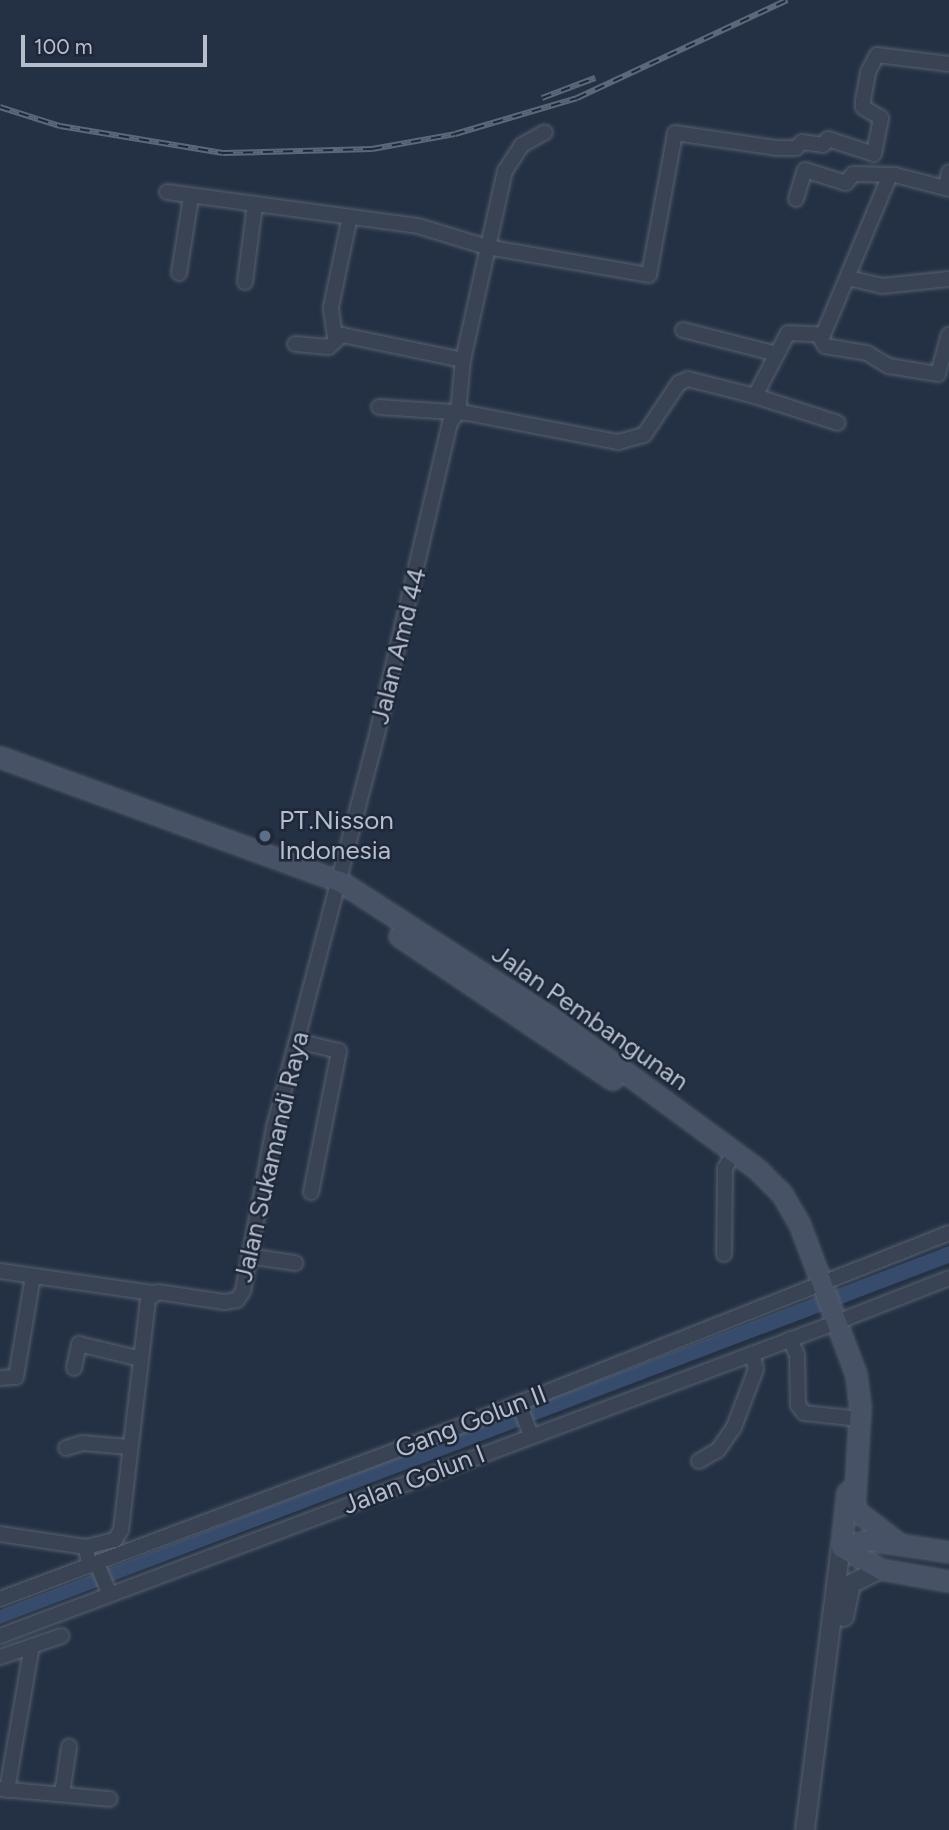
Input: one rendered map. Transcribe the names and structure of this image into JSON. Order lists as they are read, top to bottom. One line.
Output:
{"streets":{"main road":["Jalan Pembangunan"],"street":["Jalan Amd 44","Jalan Sukamandi Raya","Gang Golun II","Jalan Golun I"]},"crossings":[["Jalan Amd 44","Jalan Pembangunan"],["Jalan Amd 44","Jalan Sukamandi Raya"],["Jalan Pembangunan","Jalan Sukamandi Raya"],["Jalan Pembangunan","Gang Golun II"],["Jalan Pembangunan","Jalan Golun I"]],"places":["PT.Nisson Indonesia"],"scale_bar":"100 m"}
